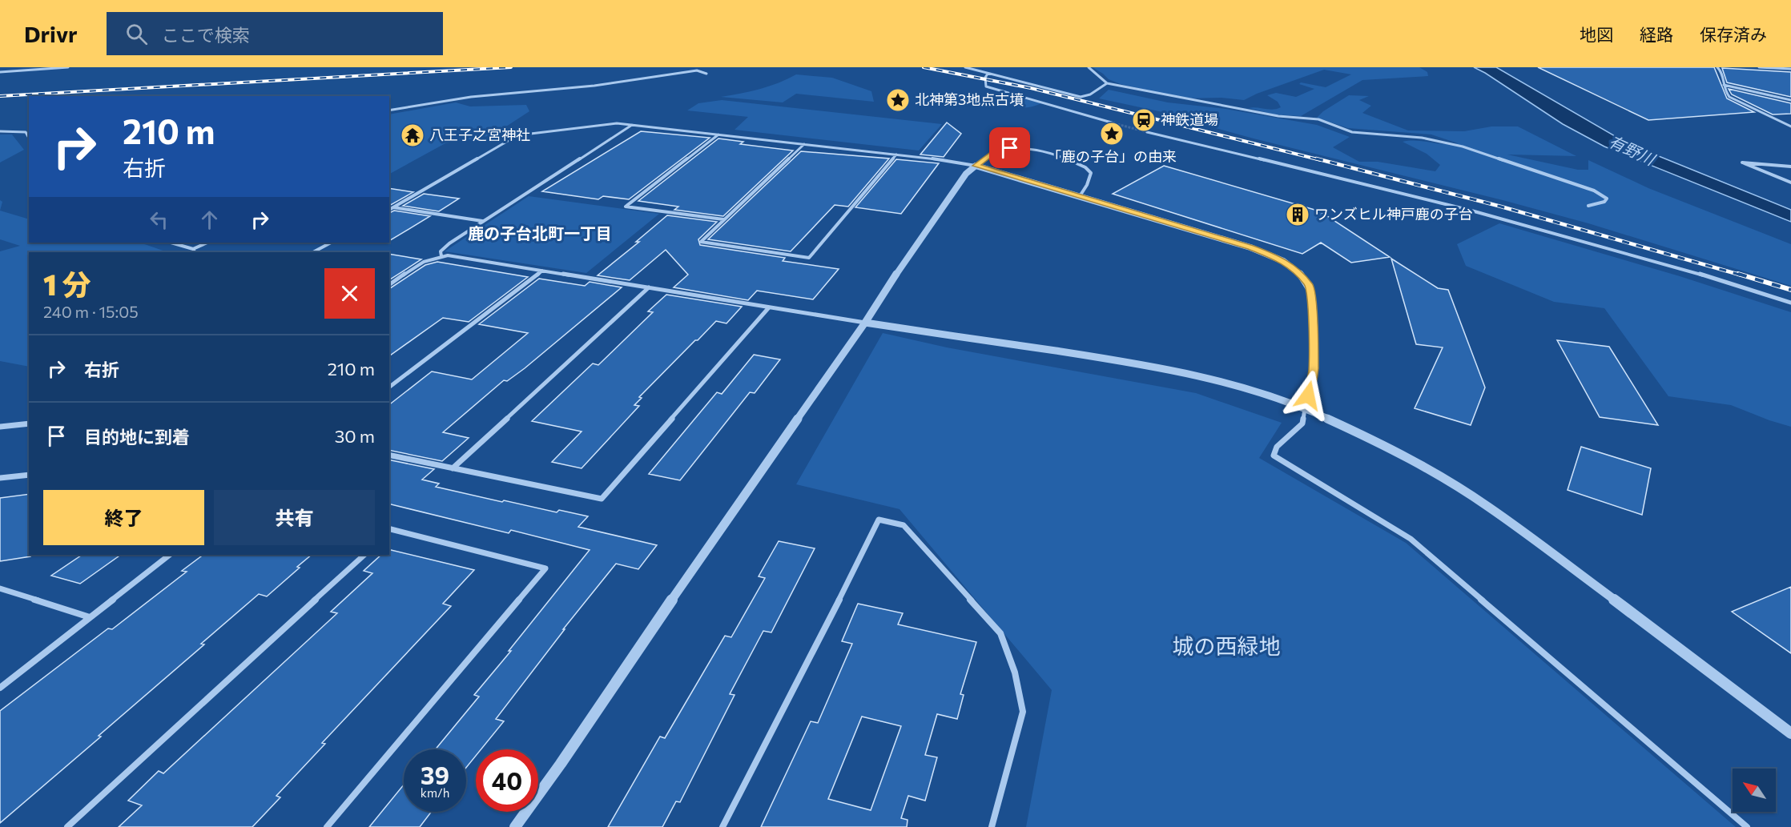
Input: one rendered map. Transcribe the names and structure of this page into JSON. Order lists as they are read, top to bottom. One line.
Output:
{"districts":["鹿の子台北町一丁目"],"water":["有野川"],"parks":["城の西緑地"],"places":{"place":["北神第3地点古墳","「鹿の子台」の由来"],"station":["神鉄道場"],"temple":["八王子之宮神社"],"building":["ワンズヒル神戸鹿の子台"]},"north":"top left","page":{"header":"Drivr","search":"ここで検索","nav":["地図","経路","保存済み"],"turn":["210 m","右折"],"heading":["1 分","240 m · 15:05"],"list":[{"name":"右折","value":"210 m"},{"name":"目的地に到着","value":"30 m"}],"buttons":["終了","共有"],"speed":"39 km/h","limit":"40"}}
